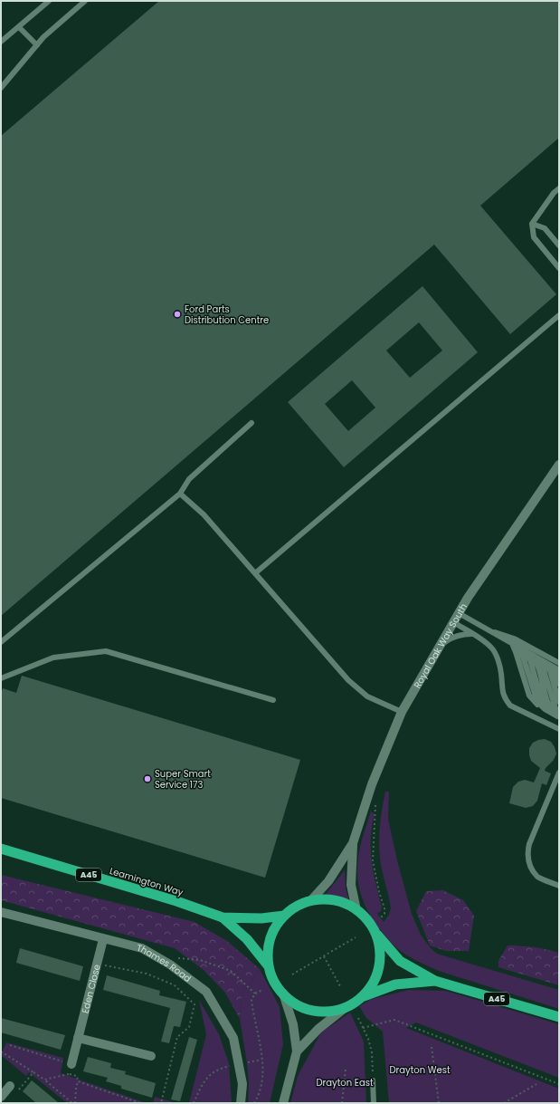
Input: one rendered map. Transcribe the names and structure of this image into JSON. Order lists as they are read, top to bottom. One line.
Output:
{"streets":{"highway":["A45","Leamington Way"],"street":["Royal Oak Way South","Thames Road","Eden Close"]},"crossings":[["Royal Oak Way South","A45"],["Royal Oak Way South","Leamington Way"],["A45","Leamington Way"],["Thames Road","Eden Close"]],"parks":["Drayton West","Drayton East"],"places":["Ford Parts Distribution Centre","Super Smart Service 173"]}
